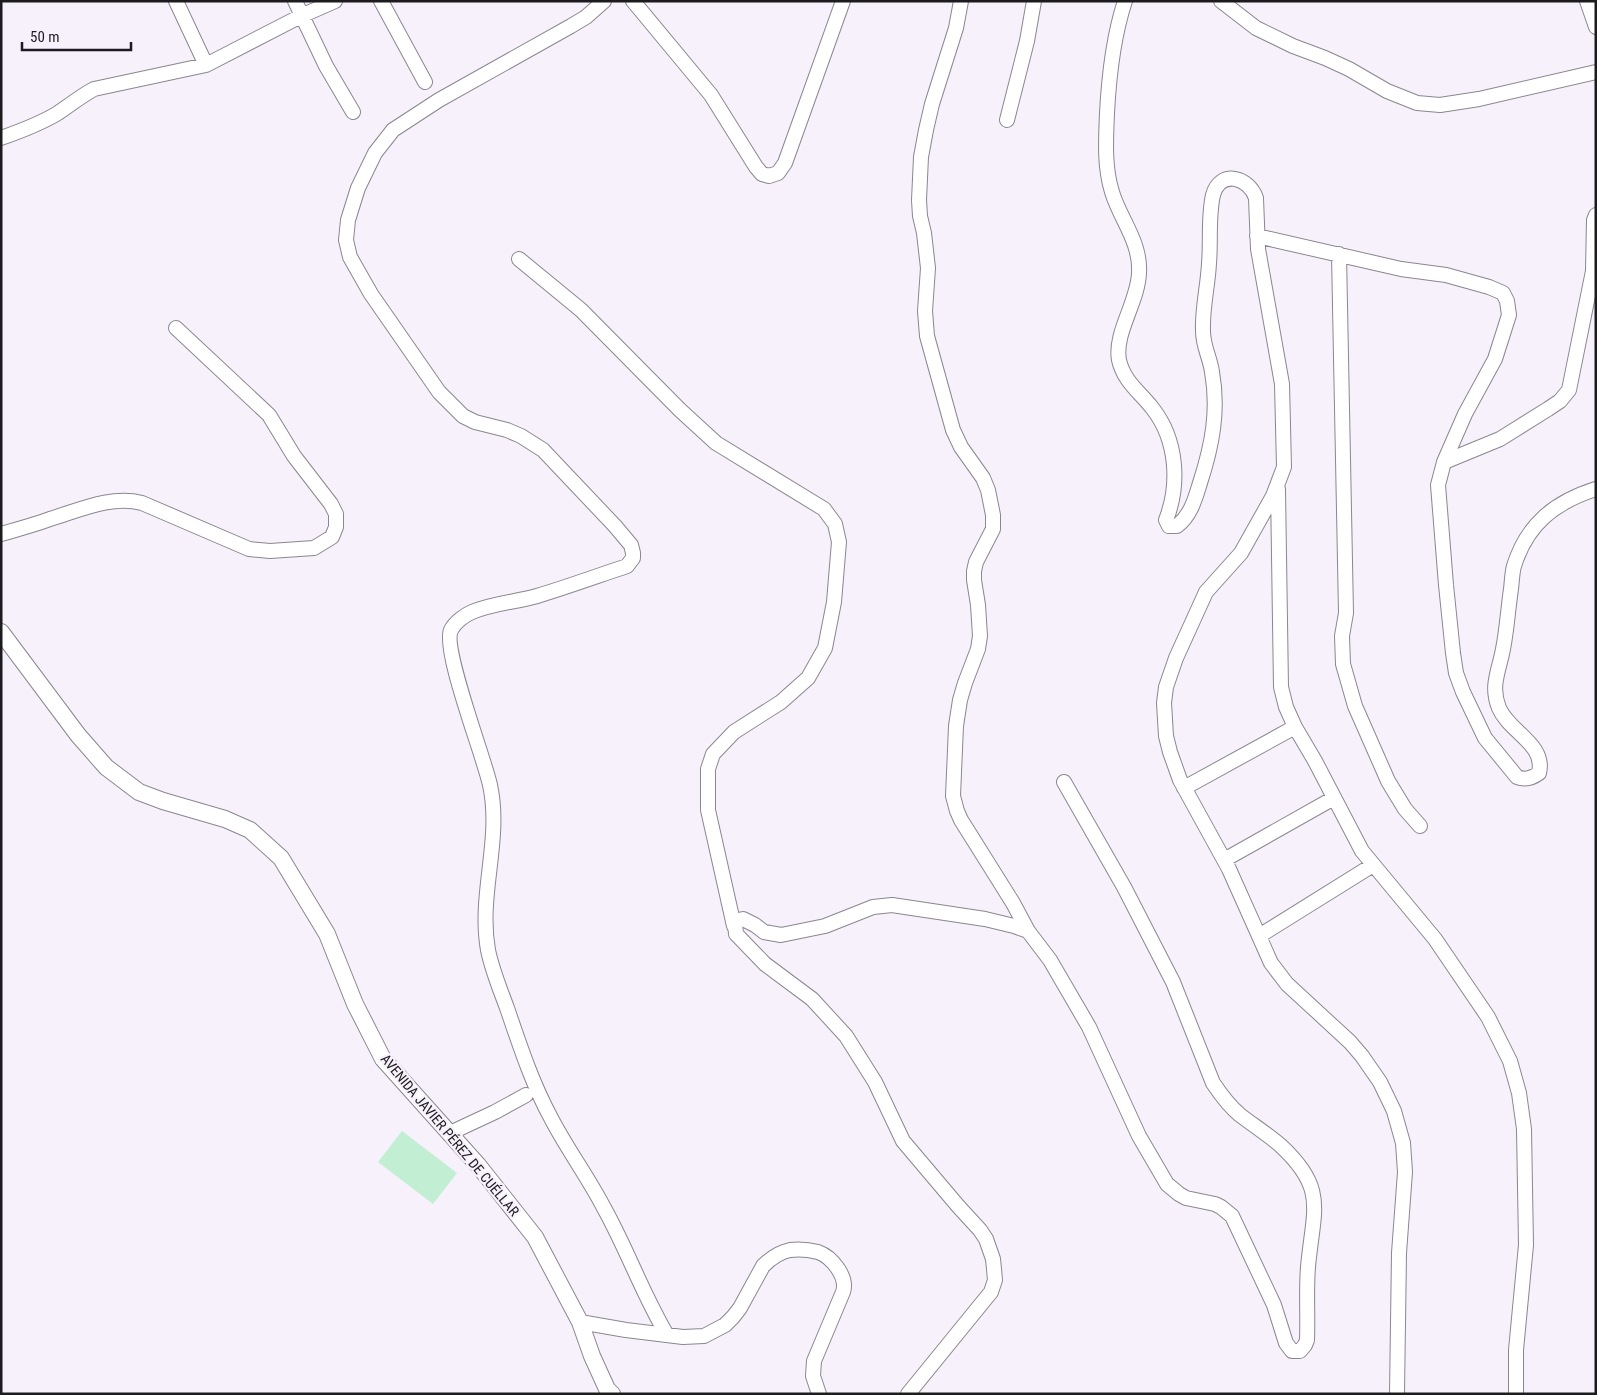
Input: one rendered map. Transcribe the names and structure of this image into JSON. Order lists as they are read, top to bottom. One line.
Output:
{"streets":{"street":["AVENIDA JAVIER PÉREZ DE CUÉLLAR"]},"scale_bar":"50 m"}
